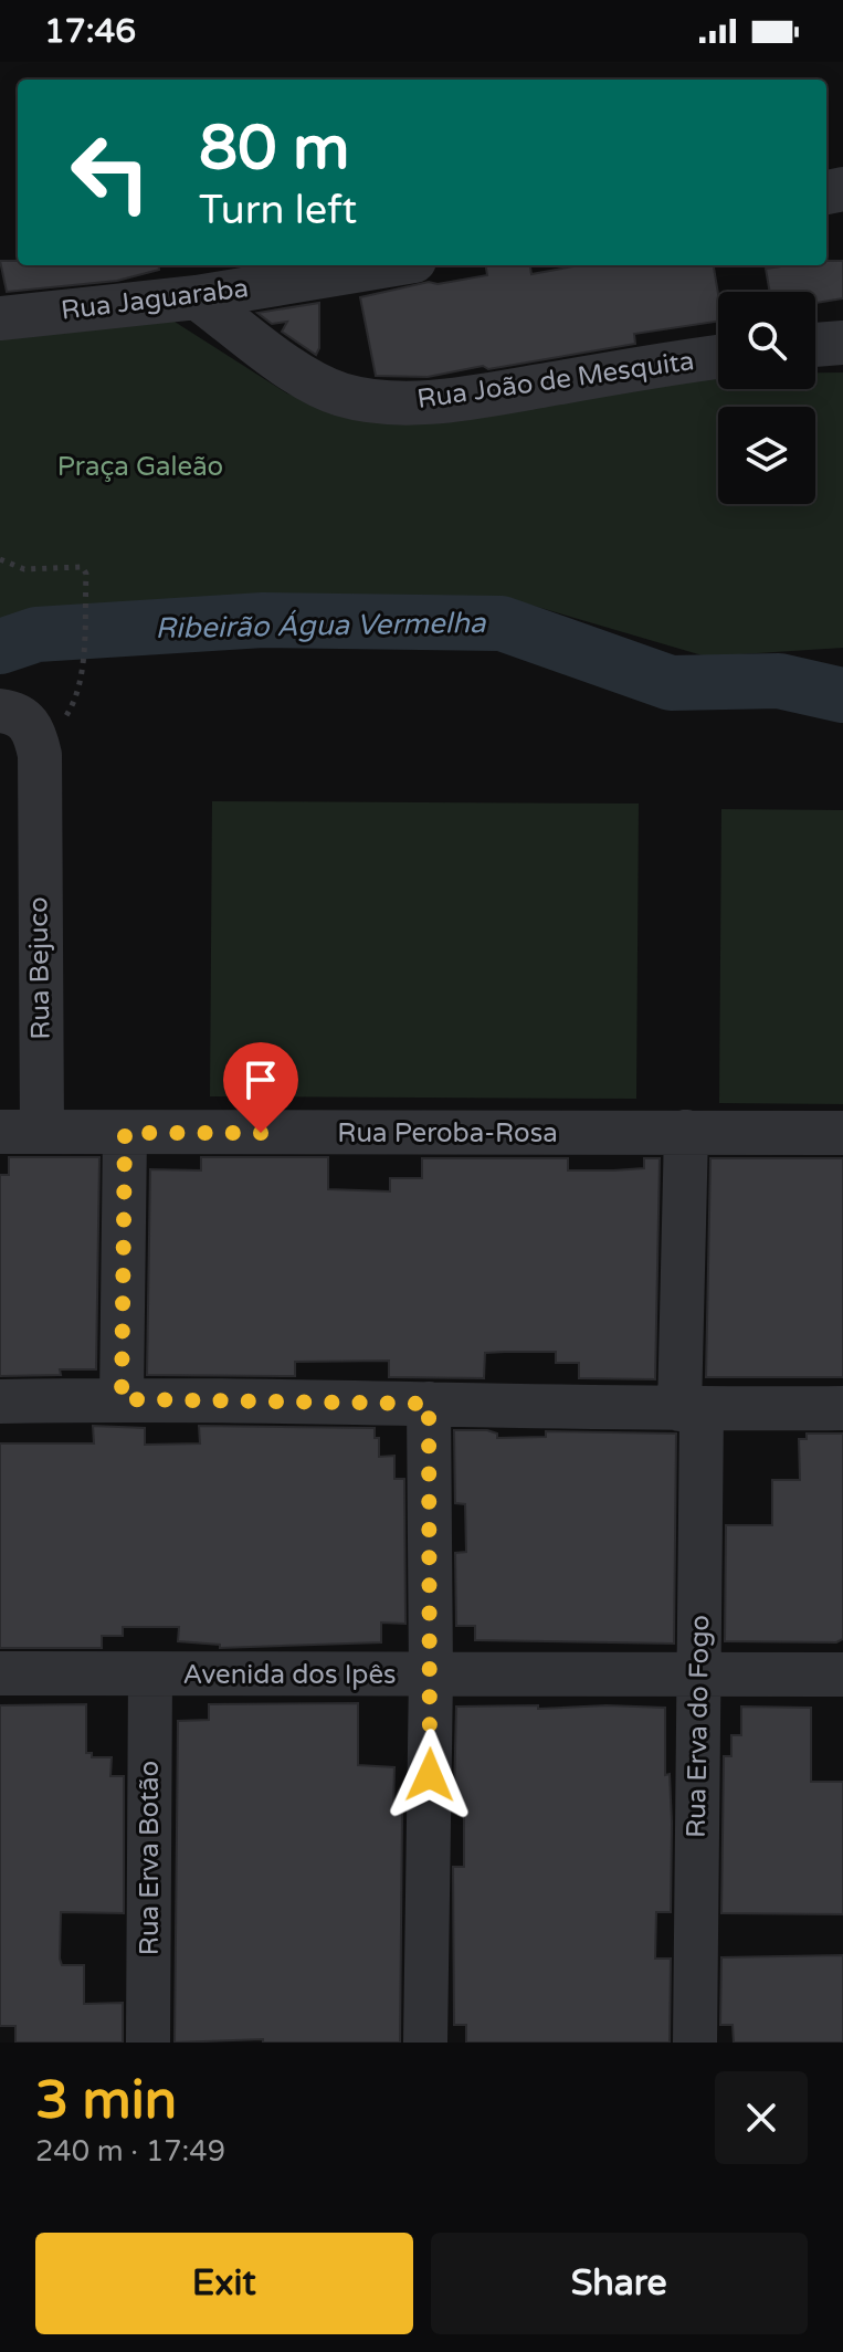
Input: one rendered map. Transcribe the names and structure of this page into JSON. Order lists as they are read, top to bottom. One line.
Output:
{"streets":{"street":["Rua Jaguaraba","Rua João de Mesquita","Rua Bejuco","Rua Peroba-Rosa","Avenida dos Ipês","Rua Erva do Fogo","Rua Erva Botão"]},"crossings":[["Rua Jaguaraba","Rua João de Mesquita"],["Rua Bejuco","Rua Peroba-Rosa"],["Rua Peroba-Rosa","Rua Erva do Fogo"],["Avenida dos Ipês","Rua Erva do Fogo"],["Avenida dos Ipês","Rua Erva Botão"]],"water":["Ribeirão Água Vermelha"],"parks":["Praça Galeão"],"page":{"status":"17:46","turn":["80 m","Turn left"],"heading":["3 min","240 m · 17:49"],"buttons":["Exit","Share"]}}
